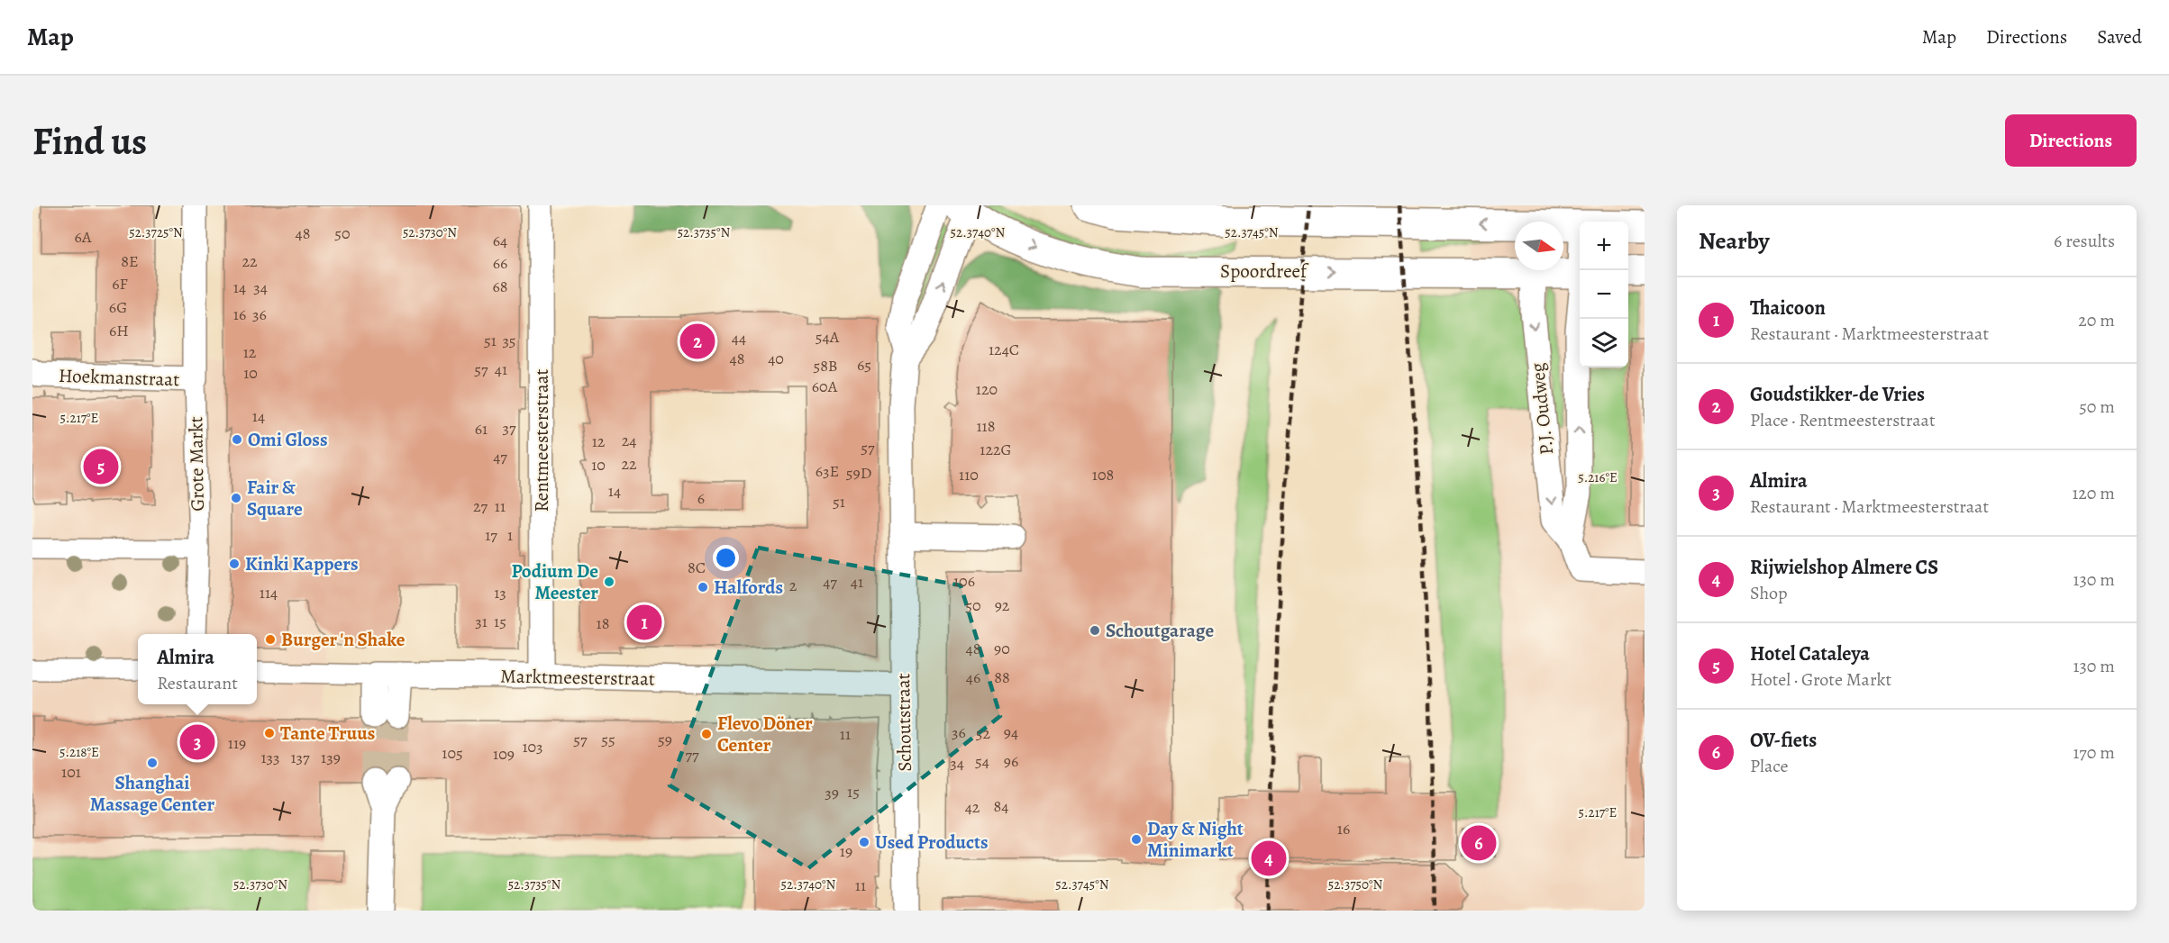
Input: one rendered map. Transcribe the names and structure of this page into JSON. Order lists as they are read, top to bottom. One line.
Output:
{"streets":{"main road":["Spoordreef"],"street":["Hoekmanstraat","P.J. Oudweg","Rentmeesterstraat","Grote Markt","Marktmeesterstraat","Schoutstraat"]},"crossings":[["Hoekmanstraat","Grote Markt"],["Rentmeesterstraat","Marktmeesterstraat"],["Marktmeesterstraat","Schoutstraat"]],"places":["Omi Gloss","Fair & Square","Kinki Kappers","Podium De Meester","Halfords","Schoutgarage","Burger 'n Shake","Tante Truus","Flevo Döner Center","Shanghai Massage Center","Day & Night Minimarkt","Used Products"],"house_numbers":["48","50","6A","64","8E","22","66","6F","68","14","34","6G","16","36","6H","54A","44","51","35","124C","12","48","40","65","58B","57","41","10","60A","120","14","118","37","61","24","12","57","122G","47","22","10","63E","59D","110","108","14","6","51","27","11","17","1","8C","106","47","41","2","114","13","50","92","31","15","18","48","90","46","88","36","94","52","11","57","55","59","119","103","105","109","77","133","137","139","54","96","34","101","15","39","84","42","16","19","11"],"north":"right","page":{"header":"Map","nav":["Map","Directions","Saved"],"buttons":"Directions","title":"Find us","heading":["Nearby","6 results"],"map_buttons":["+","−"],"list":[{"mark":"1","name":"Thaicoon","note":"Restaurant · Marktmeesterstraat","value":"20 m"},{"mark":"2","name":"Goudstikker-de Vries","note":"Place · Rentmeesterstraat","value":"50 m"},{"mark":"3","name":"Almira","note":"Restaurant · Marktmeesterstraat","value":"120 m"},{"mark":"4","name":"Rijwielshop Almere CS","note":"Shop","value":"130 m"},{"mark":"5","name":"Hotel Cataleya","note":"Hotel · Grote Markt","value":"130 m"},{"mark":"6","name":"OV-fiets","note":"Place","value":"170 m"}],"pins":["2","5","1","3","6","4"],"popup":["Almira","Restaurant"]},"coordinates":["52.3730°N","52.3735°N","52.3725°N","52.3740°N","52.3745°N","5.217°E","5.216°E","5.218°E","52.3750°N"]}
